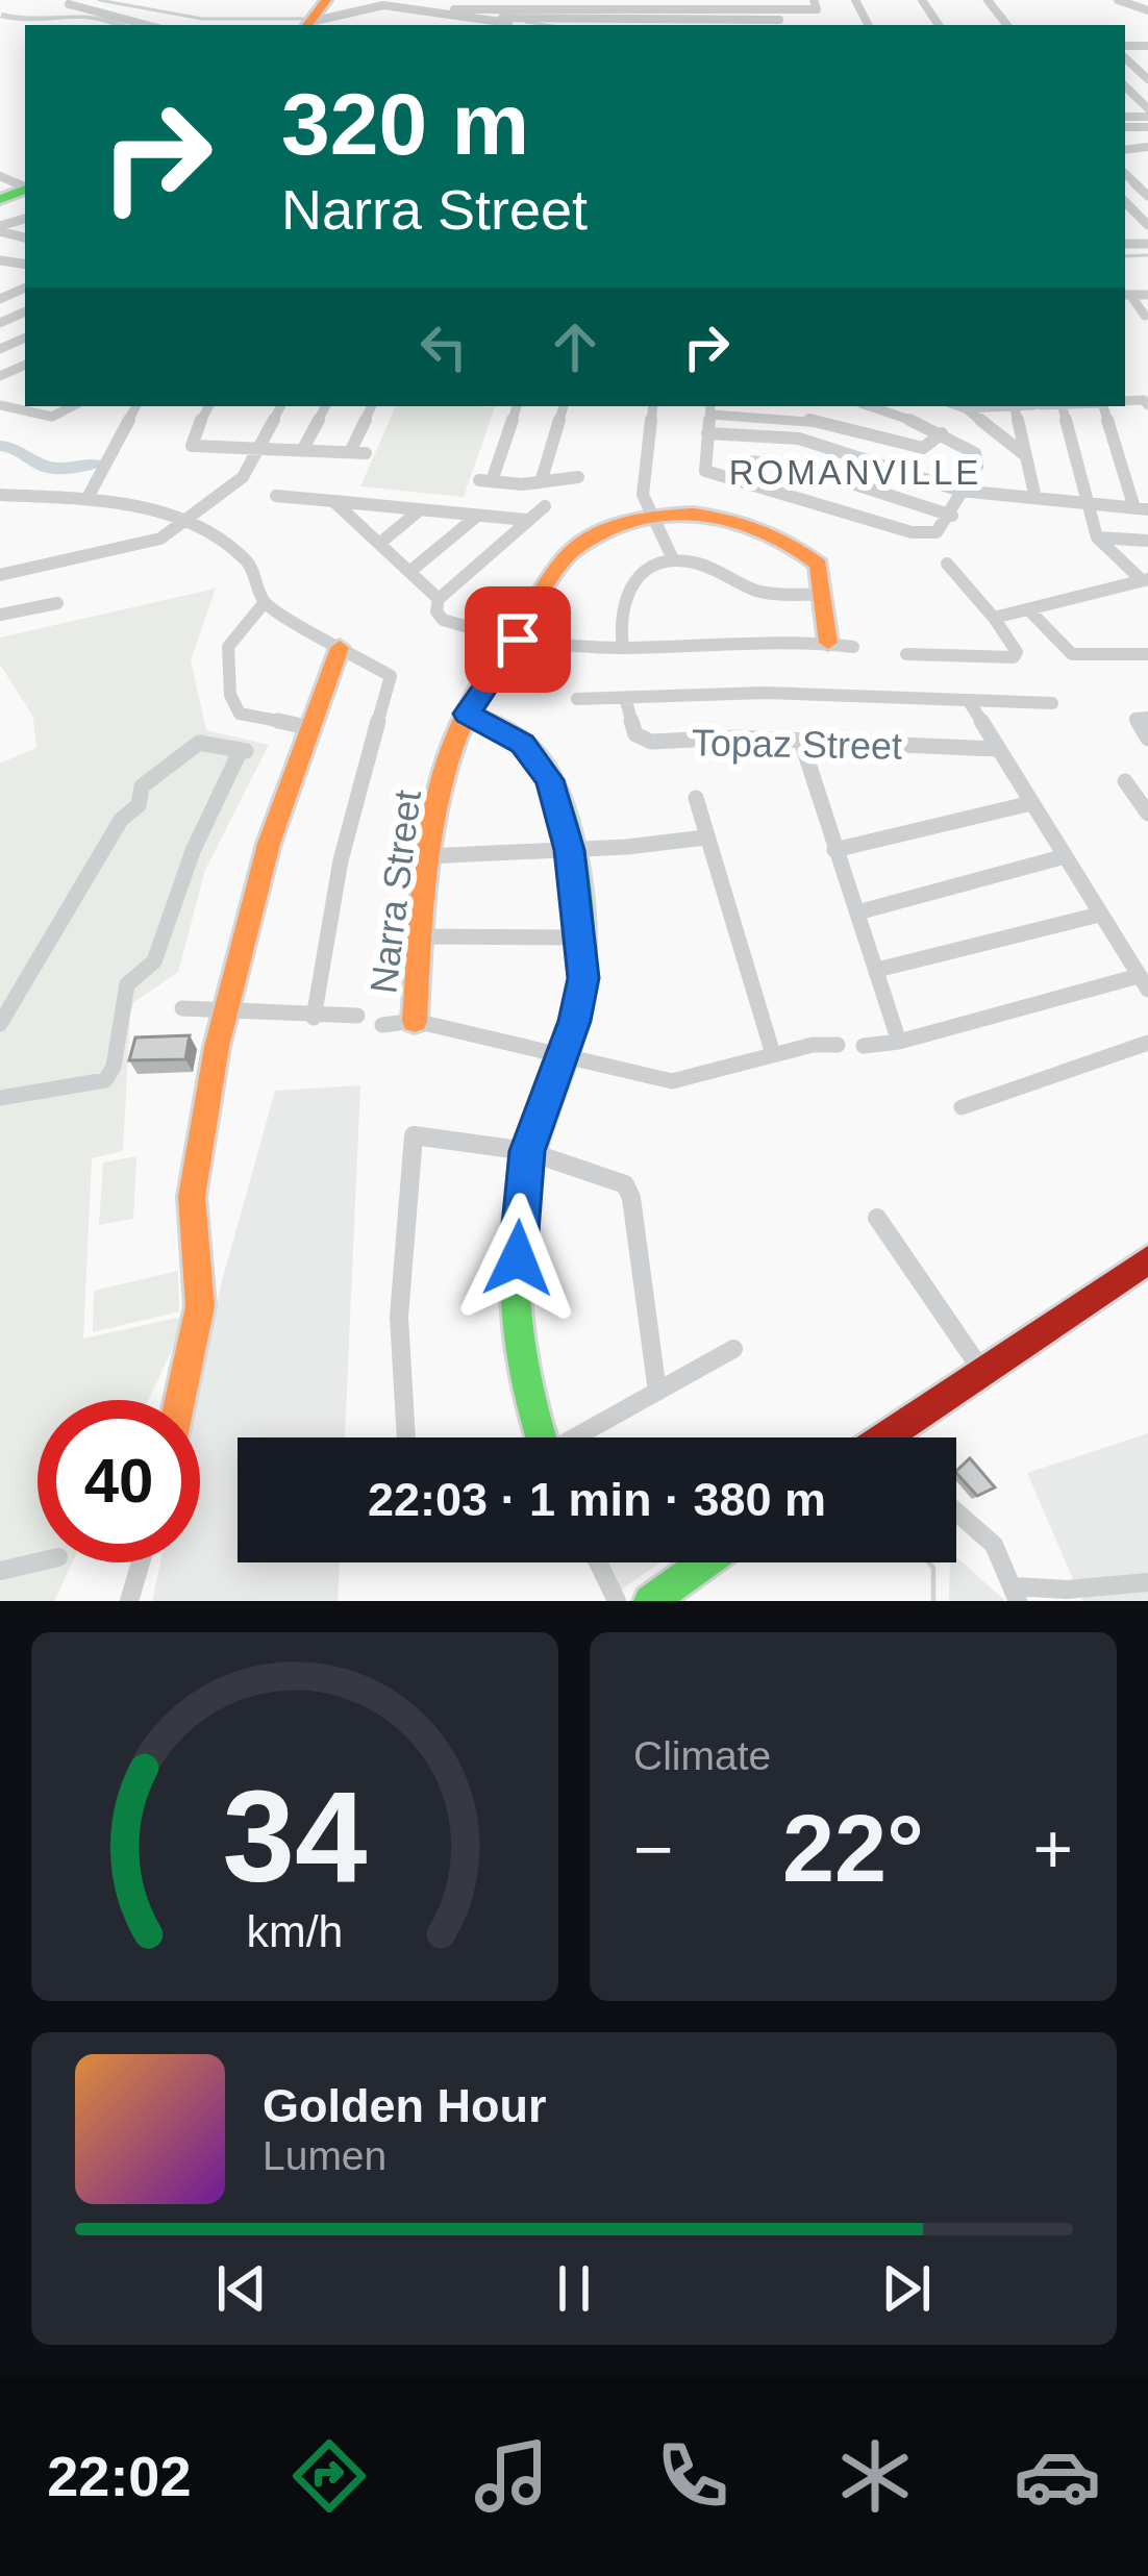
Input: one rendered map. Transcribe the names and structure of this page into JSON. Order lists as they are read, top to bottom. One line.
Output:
{"streets":{"main road":["Narra Street"],"street":["Topaz Street"]},"districts":["ROMANVILLE"],"page":{"turn":["320 m","Narra Street"],"limit":"40","trip":"22:03 · 1 min · 380 m","tile":"Climate","heat":["−","22°","+"],"song":["Golden Hour","Lumen"],"tabs":"22:02","gauge":["34","km/h"]}}
